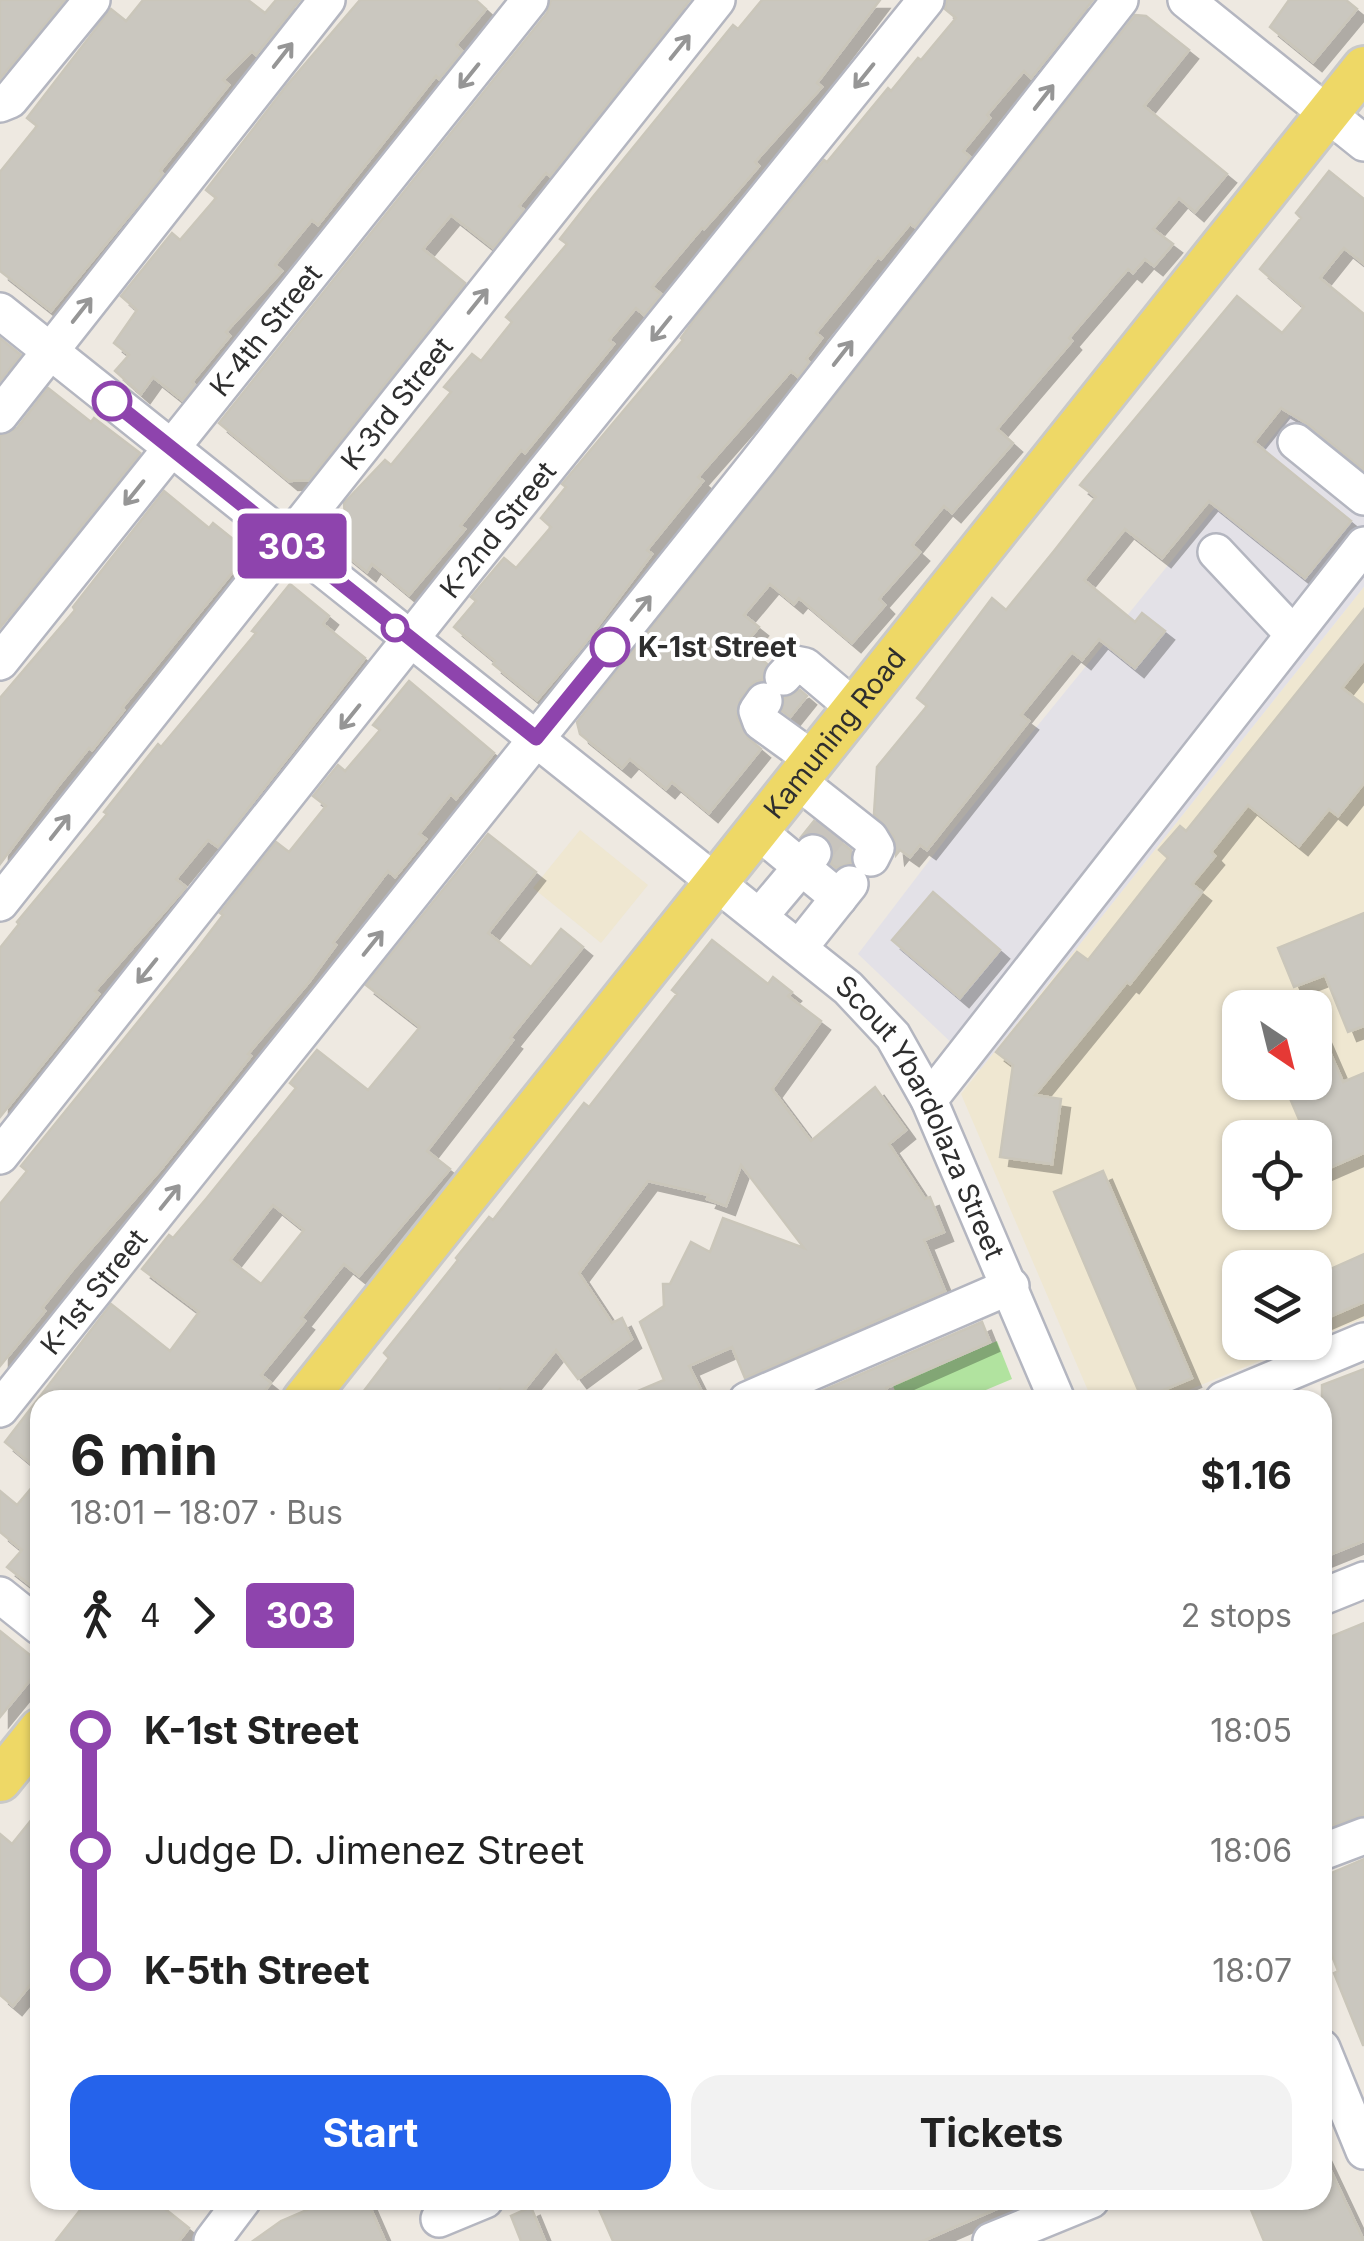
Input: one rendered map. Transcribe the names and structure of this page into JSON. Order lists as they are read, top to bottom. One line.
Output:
{"streets":{"main road":["Kamuning Road"],"street":["K-4th Street","K-3rd Street","K-2nd Street","Scout Ybardolaza Street","K-1st Street"]},"crossings":[["K-4th Street","Scout Ybardolaza Street"],["K-3rd Street","Scout Ybardolaza Street"],["K-2nd Street","Scout Ybardolaza Street"],["Kamuning Road","Scout Ybardolaza Street"],["Scout Ybardolaza Street","K-1st Street"]],"one_way":["K-2nd Street","K-1st Street"],"places":["K-1st Street"],"lines":["bus line 303"],"north":"bottom right","page":{"on_map":"303","heading":["6 min","18:01 – 18:07 · Bus","$1.16"],"legs":["4","303","2 stops"],"list":[{"name":"K-1st Street","value":"18:05"},{"name":"Judge D. Jimenez Street","value":"18:06"},{"name":"K-5th Street","value":"18:07"}],"buttons":["Start","Tickets"]}}
